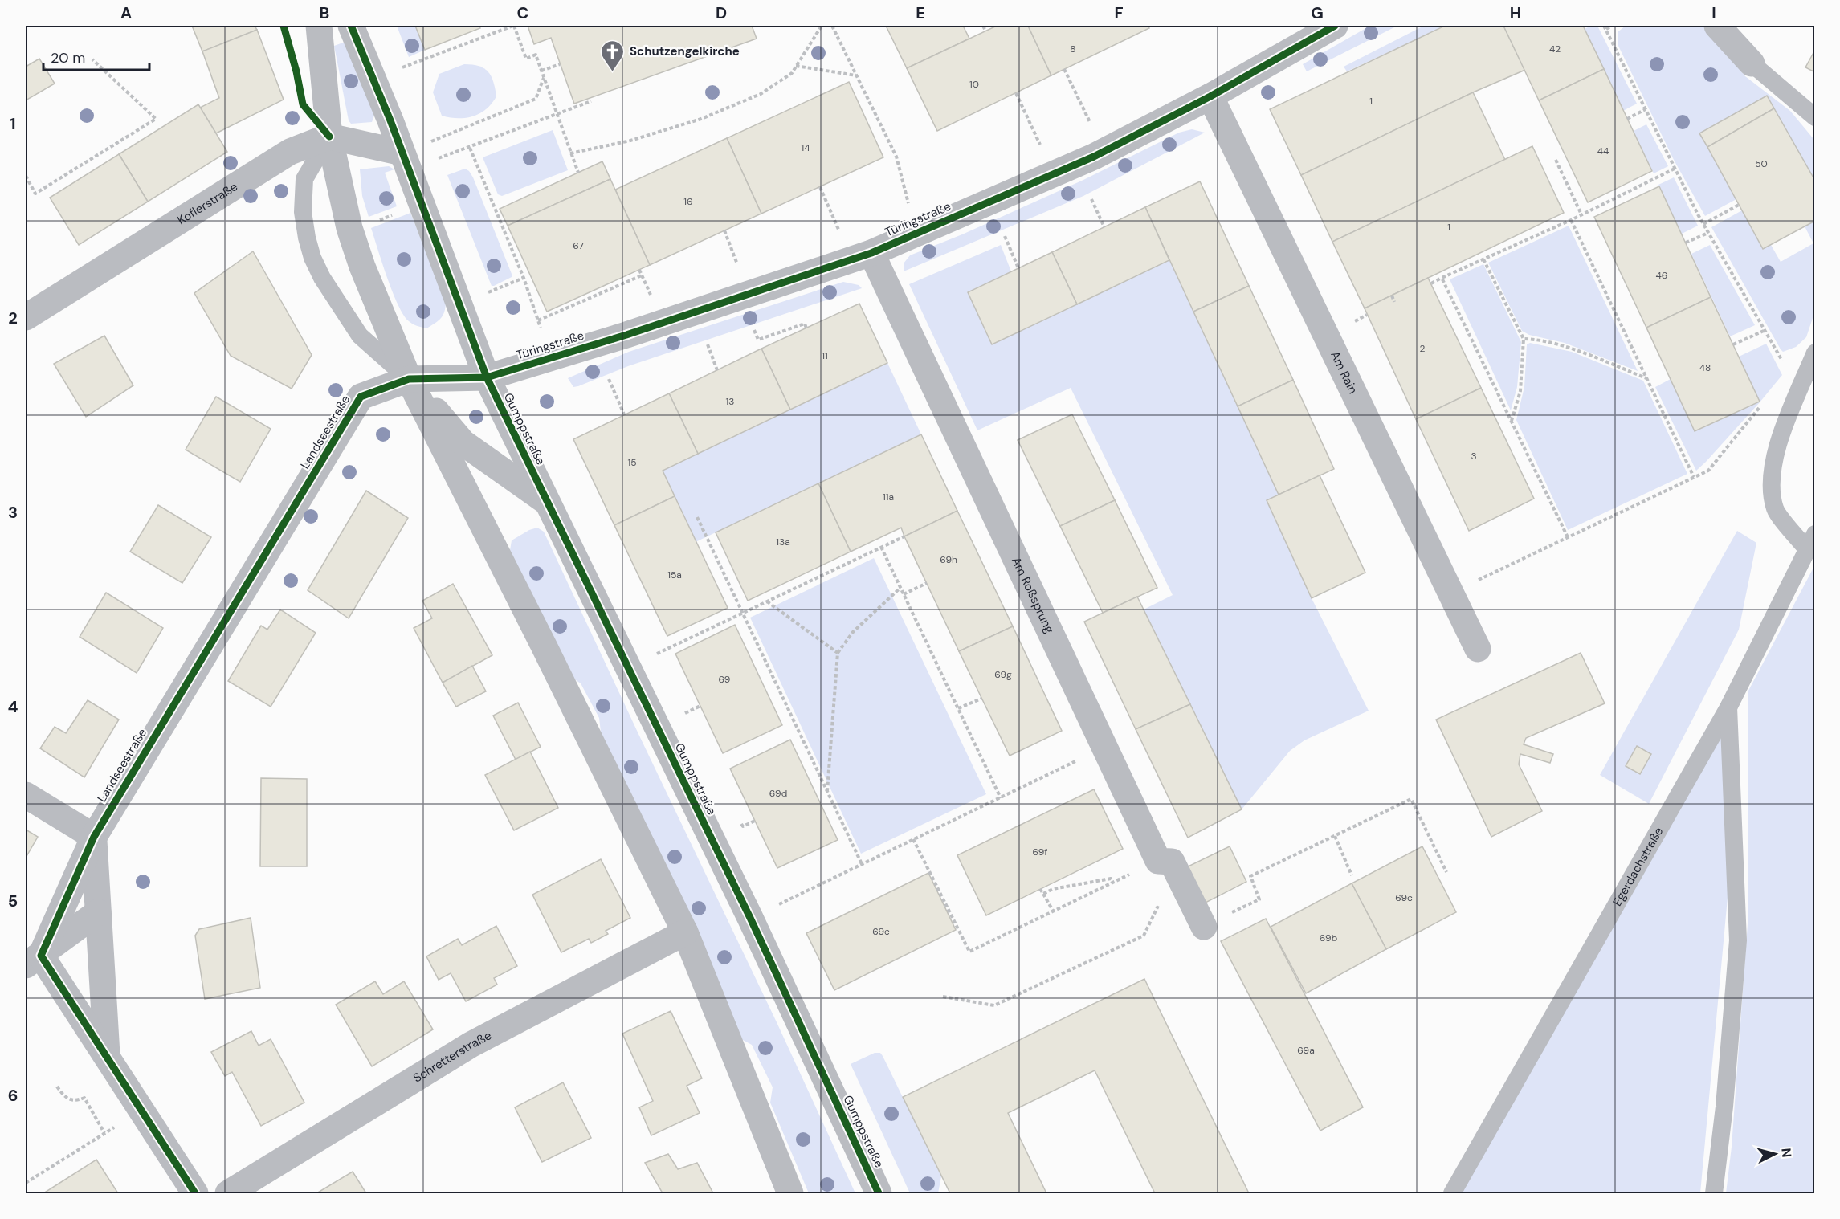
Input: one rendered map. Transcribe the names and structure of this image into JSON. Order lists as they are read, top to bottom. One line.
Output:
{"streets":{"street":["Koflerstraße","Türingstraße","Am Rain","Gumppstraße","Landseestraße","Am Roßsprung","Schretterstraße"],"lane":["Egerdachstraße"]},"crossings":[["Koflerstraße","Gumppstraße"],["Türingstraße","Am Rain"],["Türingstraße","Gumppstraße"],["Türingstraße","Am Roßsprung"],["Gumppstraße","Landseestraße"],["Gumppstraße","Schretterstraße"]],"places":{"church":["Schutzengelkirche"]},"house_numbers":["8","42","10","1","14","44","50","16","1","67","46","2","11","48","13","3","15","11a","13a","69h","15a","69g","69","69d","69f","69c","69e","69b","69a"],"scale_bar":"20 m","north":"right","grid":{"columns":["A","B","C","D","E","F","G","H","I"],"rows":["1","2","3","4","5","6"]}}
